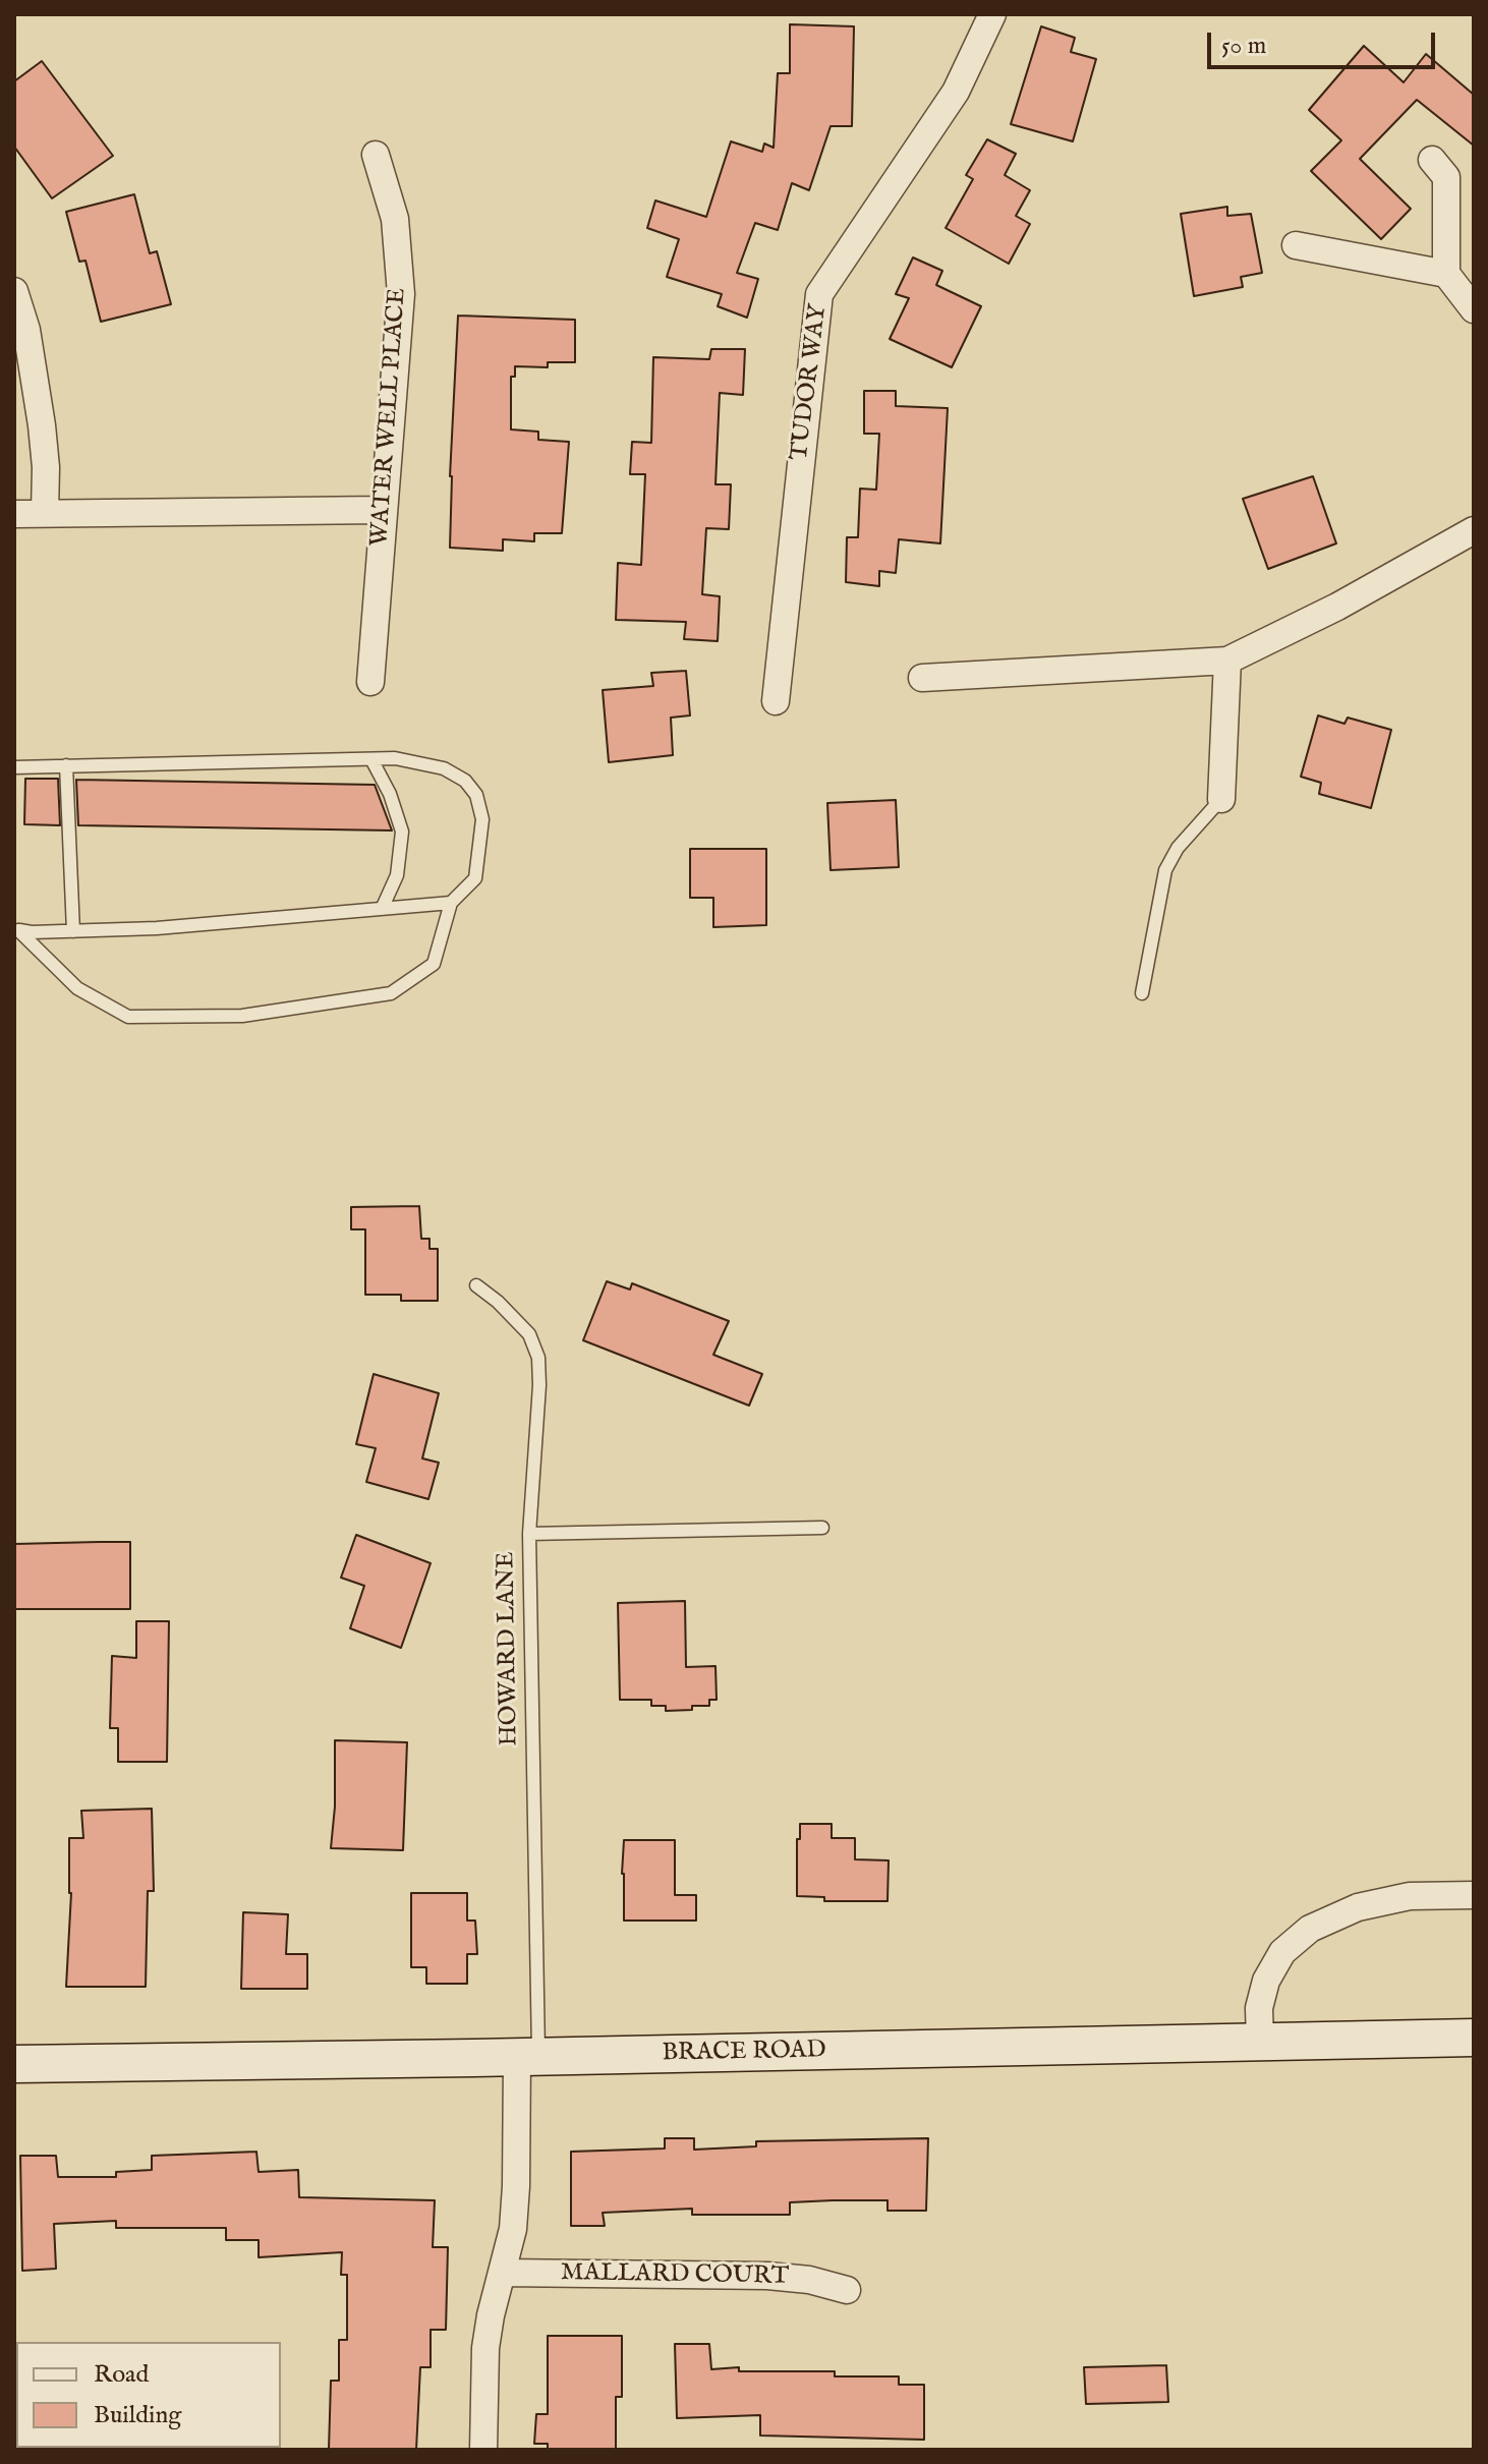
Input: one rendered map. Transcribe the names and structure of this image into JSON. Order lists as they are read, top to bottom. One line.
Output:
{"streets":{"street":["TUDOR WAY","WATER WELL PLACE","BRACE ROAD","MALLARD COURT"],"lane":["HOWARD LANE"]},"crossings":[["HOWARD LANE","BRACE ROAD"]],"legend":["Road","Building"],"scale_bar":"50 m"}
